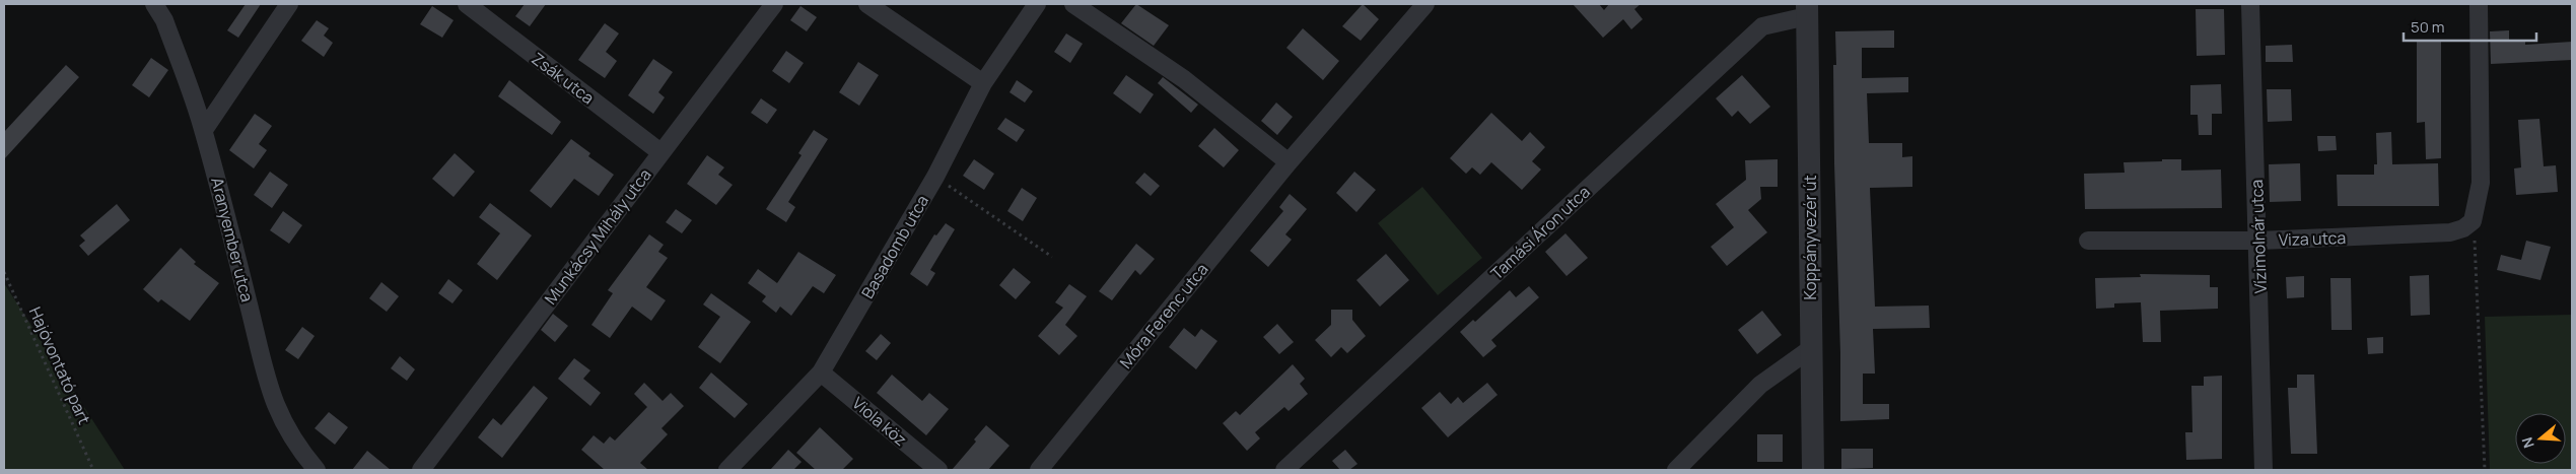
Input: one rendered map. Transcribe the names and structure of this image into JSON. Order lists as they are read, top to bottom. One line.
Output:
{"streets":{"street":["Zsák utca","Tamási Áron utca","Munkácsy Mihály utca","Vízimolnár utca","Koppányvezér út","Viza utca","Aranyember utca","Basadomb utca","Móra Ferenc utca","Viola köz"],"path":["Hajóvontató part"]},"crossings":[["Zsák utca","Munkácsy Mihály utca"],["Tamási Áron utca","Koppányvezér út"],["Vízimolnár utca","Viza utca"],["Basadomb utca","Viola köz"]],"scale_bar":"50 m","north":"left"}
